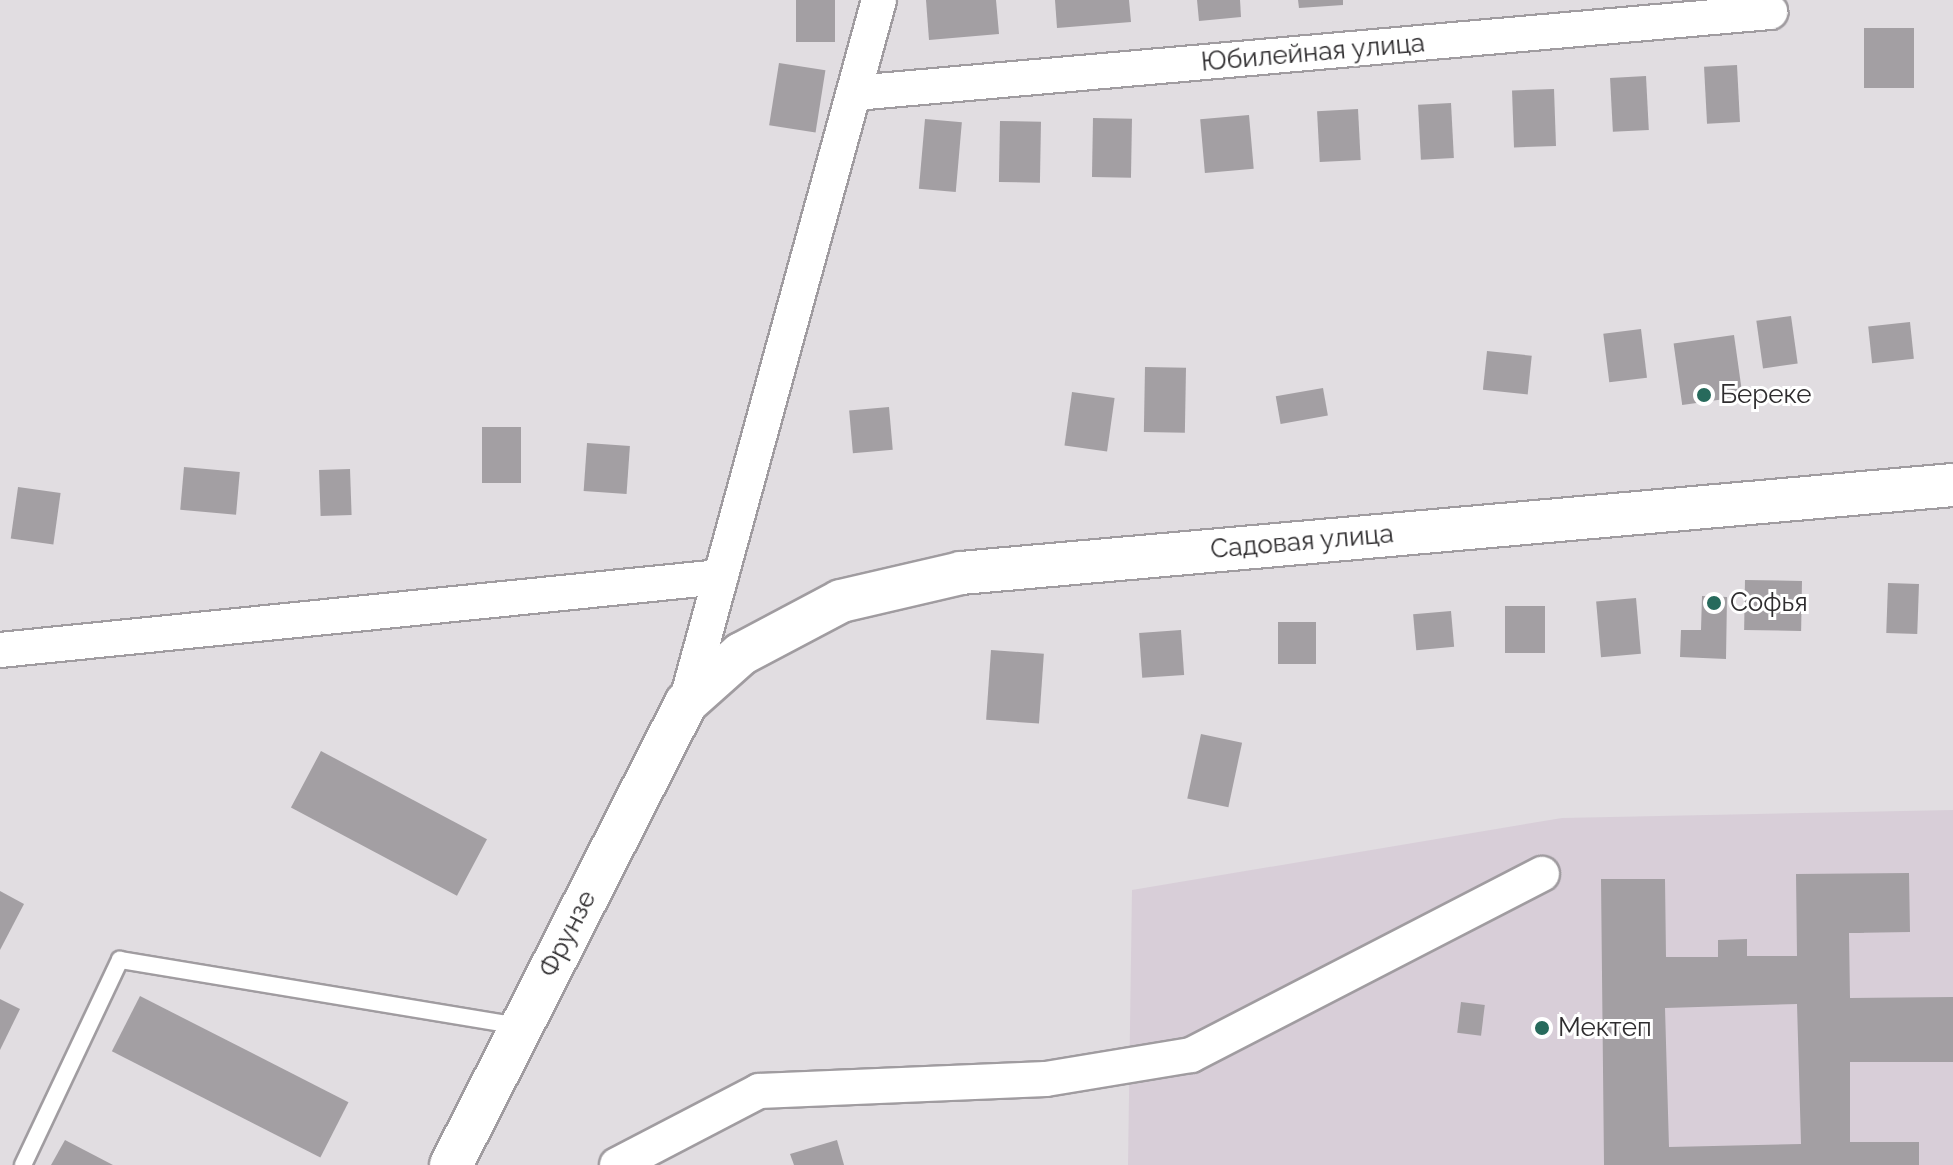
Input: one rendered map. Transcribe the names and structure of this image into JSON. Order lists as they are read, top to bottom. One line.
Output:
{"streets":{"street":["Юбилейная улица","Садовая улица","Фрунзе"]},"crossings":[["Садовая улица","Фрунзе"]],"places":["Береке","Софья","Мектеп"]}
